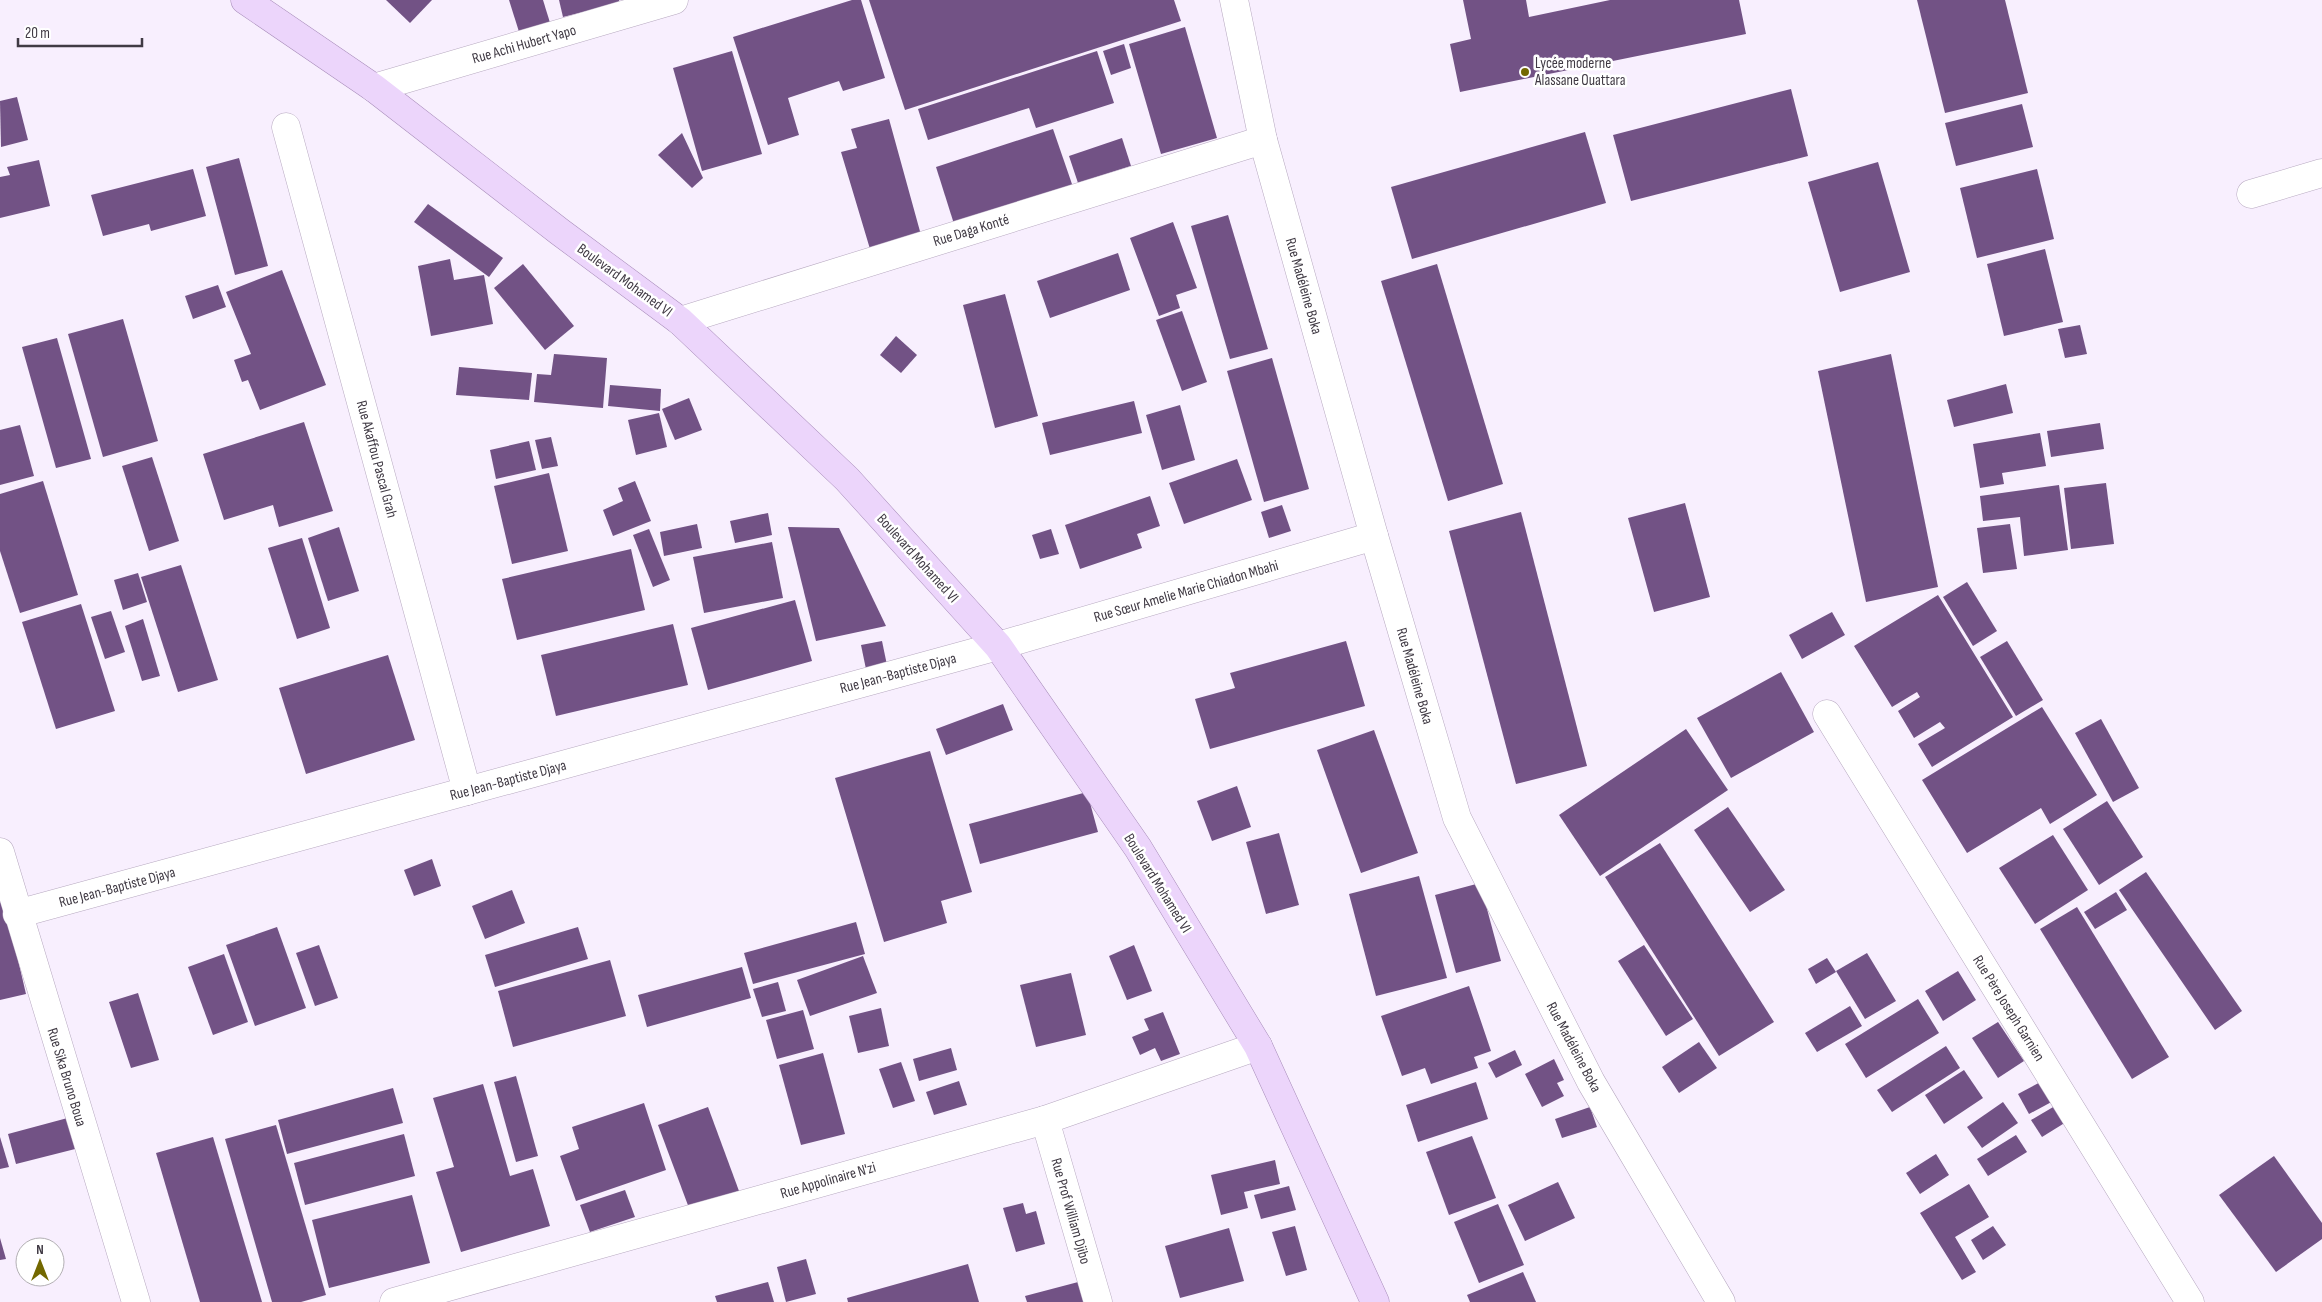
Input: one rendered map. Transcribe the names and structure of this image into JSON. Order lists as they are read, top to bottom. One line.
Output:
{"streets":{"main road":["Boulevard Mohamed VI"],"street":["Rue Achi Hubert Yapo","Rue Daga Konté","Rue Madéleine Boka","Rue Akaffou Pascal Grah","Rue Sœur Amelie Marie Chiadon Mbahi","Rue Jean-Baptiste Djaya","Rue Père Joseph Garnien","Rue Sika Bruno Boua","Rue Appolinaire N'zi","Rue Prof William Djibo"]},"crossings":[["Rue Achi Hubert Yapo","Boulevard Mohamed VI"],["Rue Daga Konté","Boulevard Mohamed VI"],["Rue Daga Konté","Rue Madéleine Boka"],["Boulevard Mohamed VI","Rue Sœur Amelie Marie Chiadon Mbahi"],["Boulevard Mohamed VI","Rue Jean-Baptiste Djaya"],["Boulevard Mohamed VI","Rue Appolinaire N'zi"],["Rue Madéleine Boka","Rue Sœur Amelie Marie Chiadon Mbahi"],["Rue Akaffou Pascal Grah","Rue Jean-Baptiste Djaya"],["Rue Sœur Amelie Marie Chiadon Mbahi","Rue Jean-Baptiste Djaya"],["Rue Jean-Baptiste Djaya","Rue Sika Bruno Boua"],["Rue Appolinaire N'zi","Rue Prof William Djibo"]],"places":["Lycée moderne Alassane Ouattara"],"scale_bar":"20 m","north":"top"}
